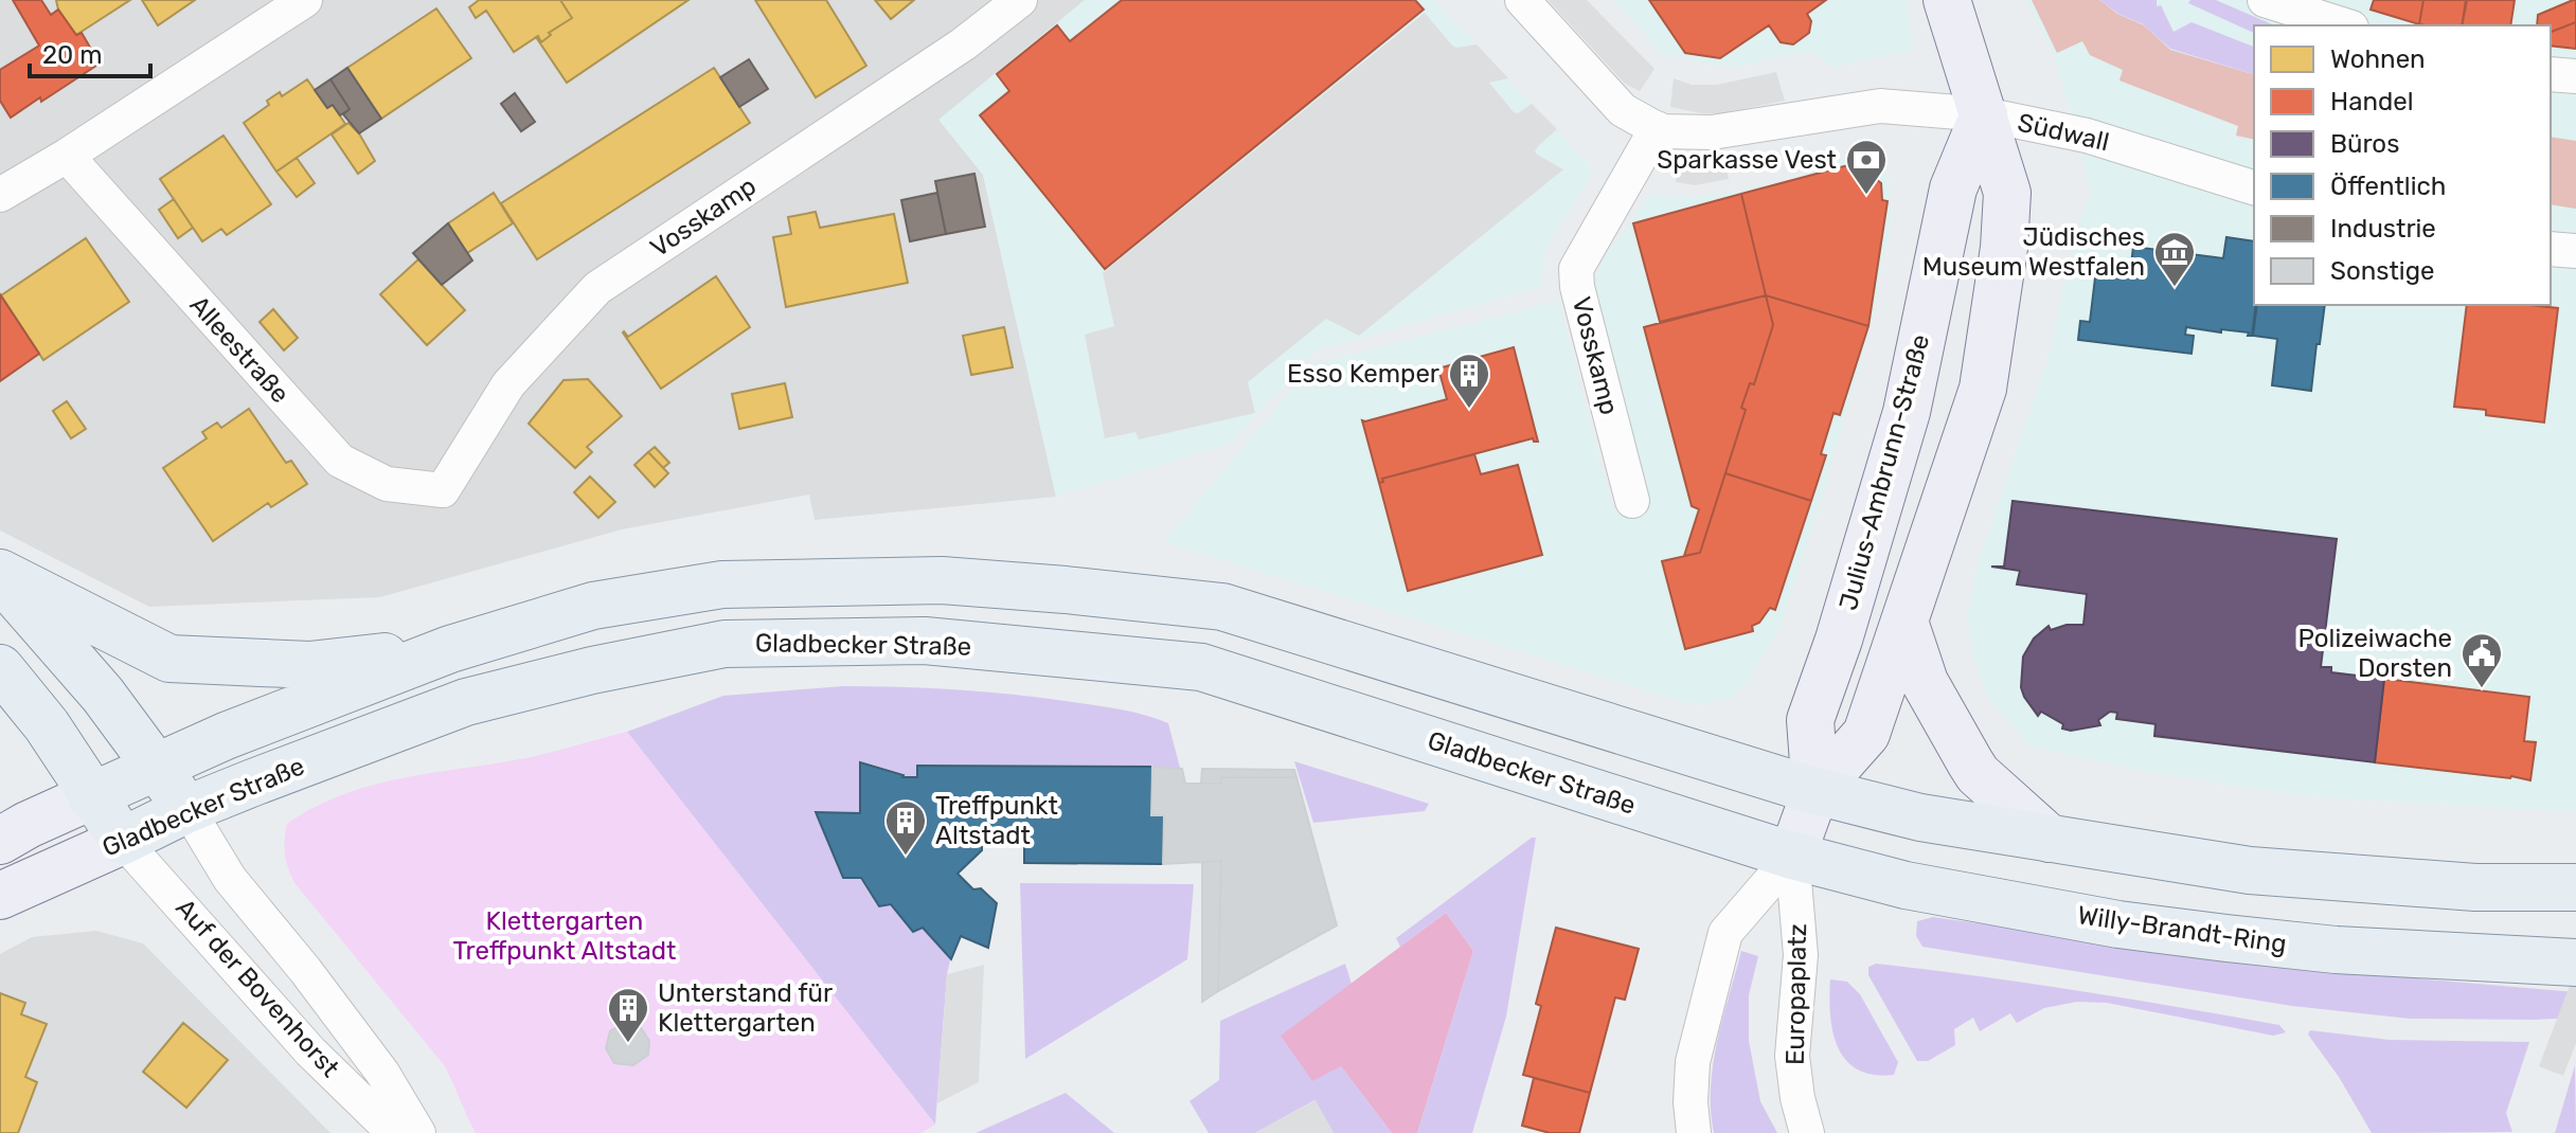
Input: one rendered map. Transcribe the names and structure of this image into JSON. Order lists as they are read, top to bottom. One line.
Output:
{"streets":{"main road":["Südwall","Julius-Ambrunn-Straße","Gladbecker Straße","Willy-Brandt-Ring"],"street":["Vosskamp","Alleestraße","Auf der Bovenhorst","Europaplatz"]},"crossings":[["Südwall","Julius-Ambrunn-Straße"],["Vosskamp","Alleestraße"],["Gladbecker Straße","Willy-Brandt-Ring"],["Gladbecker Straße","Auf der Bovenhorst"],["Gladbecker Straße","Europaplatz"],["Willy-Brandt-Ring","Europaplatz"]],"parks":["Klettergarten Treffpunkt Altstadt"],"places":{"bank":["Sparkasse Vest"],"museum":["Jüdisches Museum Westfalen"],"building":["Esso Kemper","Treffpunkt Altstadt","Unterstand für Klettergarten"],"public building":["Polizeiwache Dorsten"]},"legend":["Wohnen","Handel","Büros","Öffentlich","Industrie","Sonstige"],"scale_bar":"20 m"}
